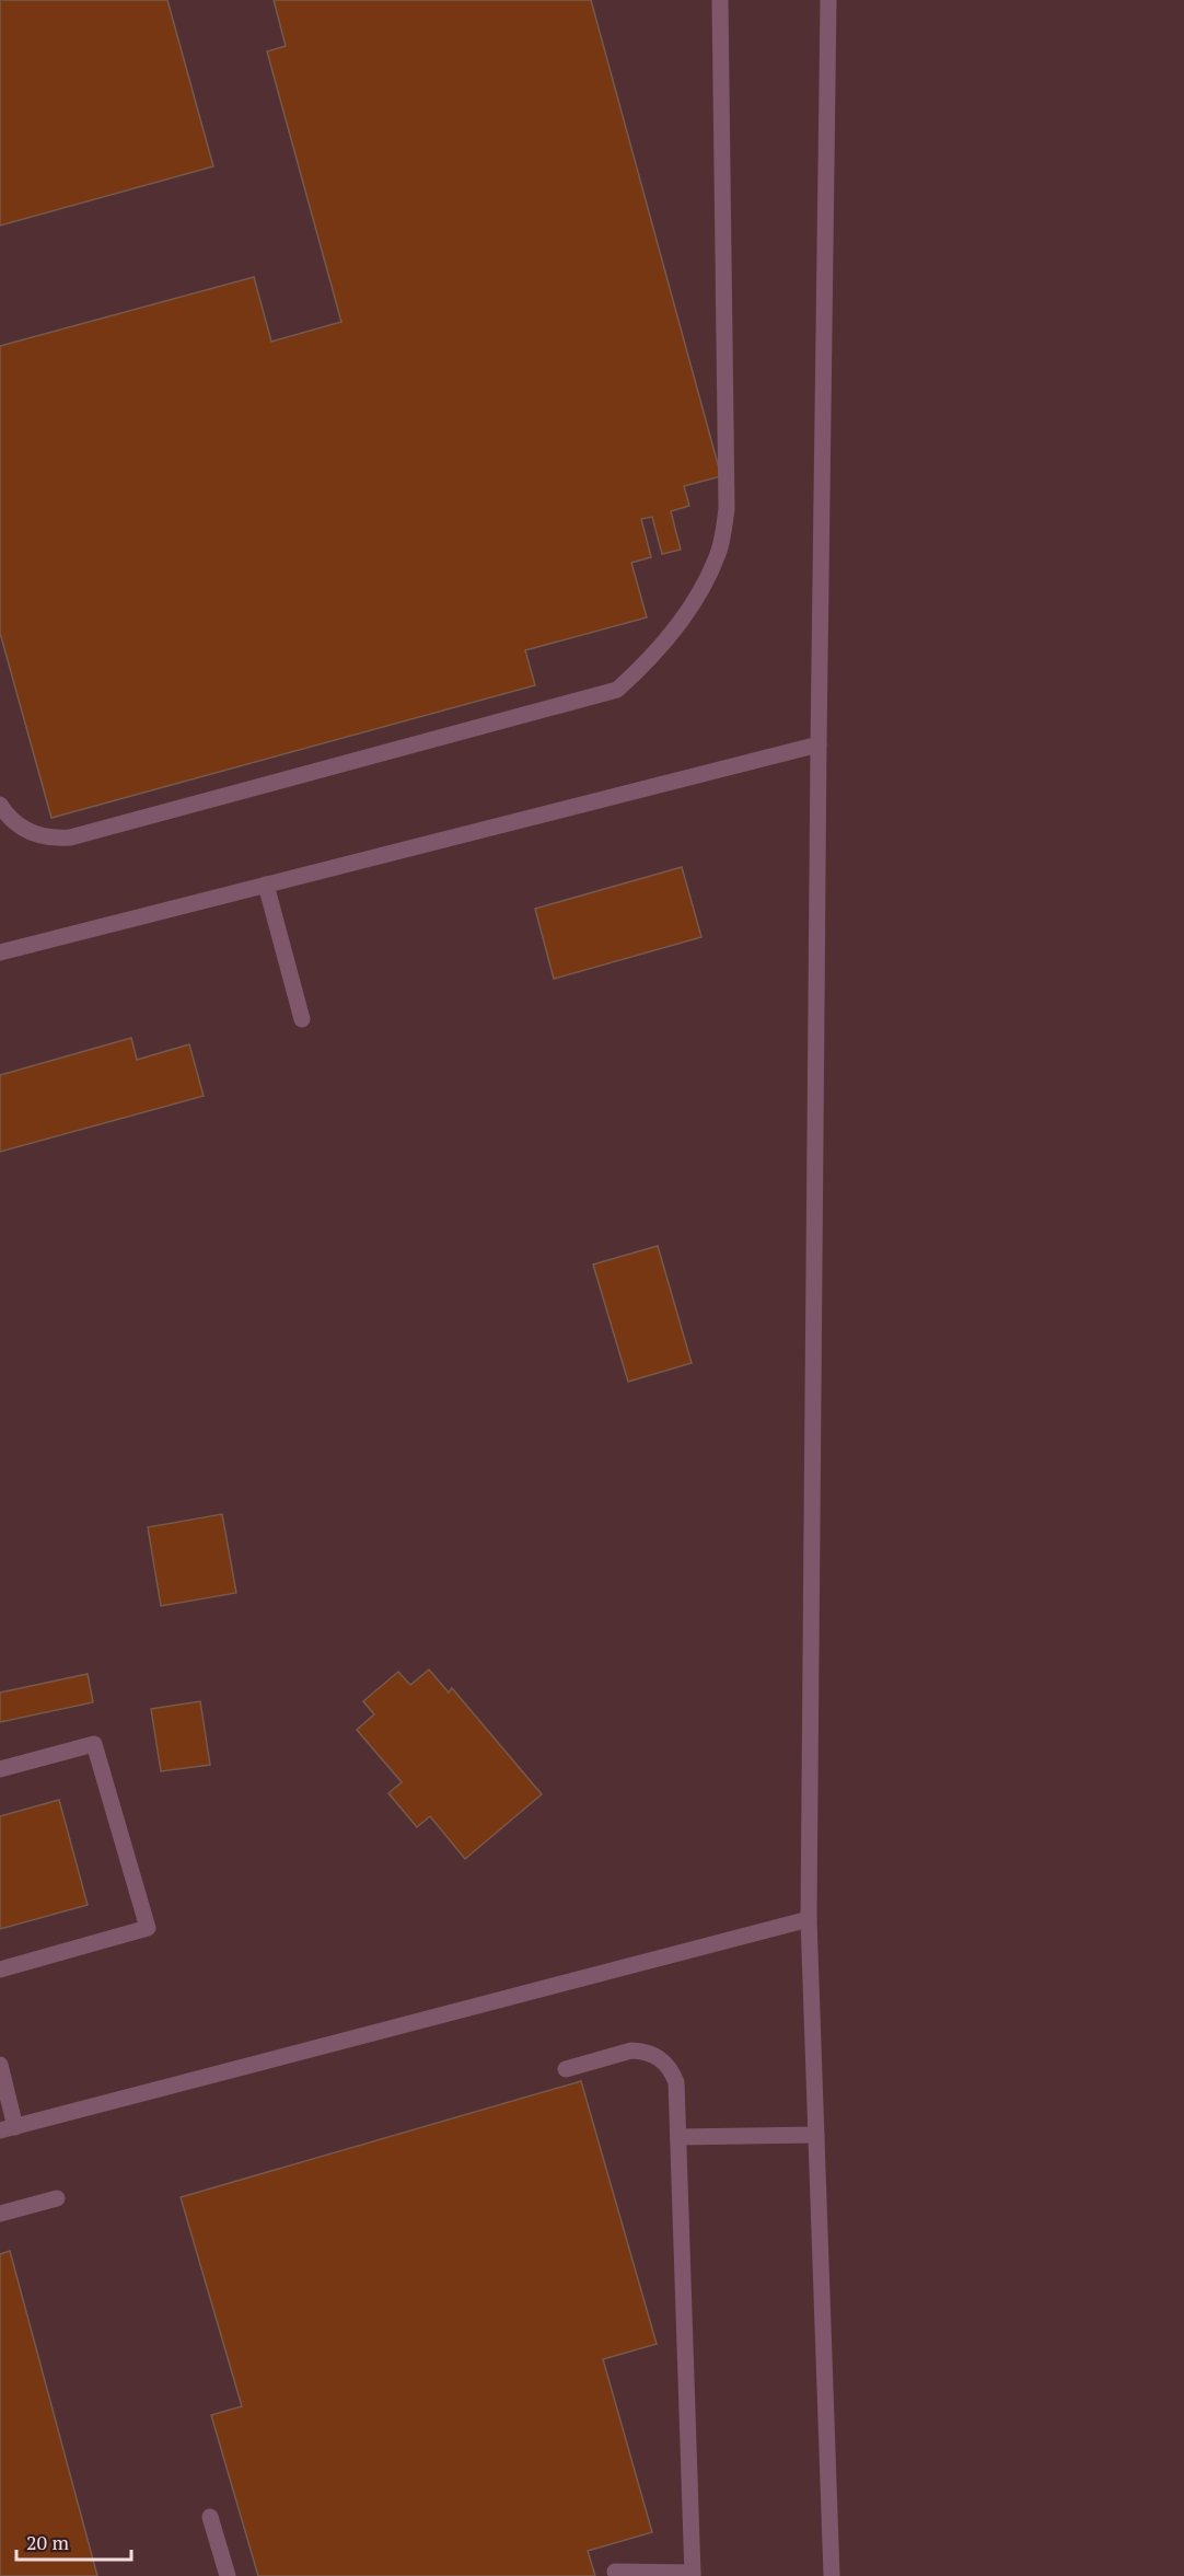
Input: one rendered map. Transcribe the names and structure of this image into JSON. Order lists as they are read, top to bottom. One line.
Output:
{"scale_bar":"20 m"}
